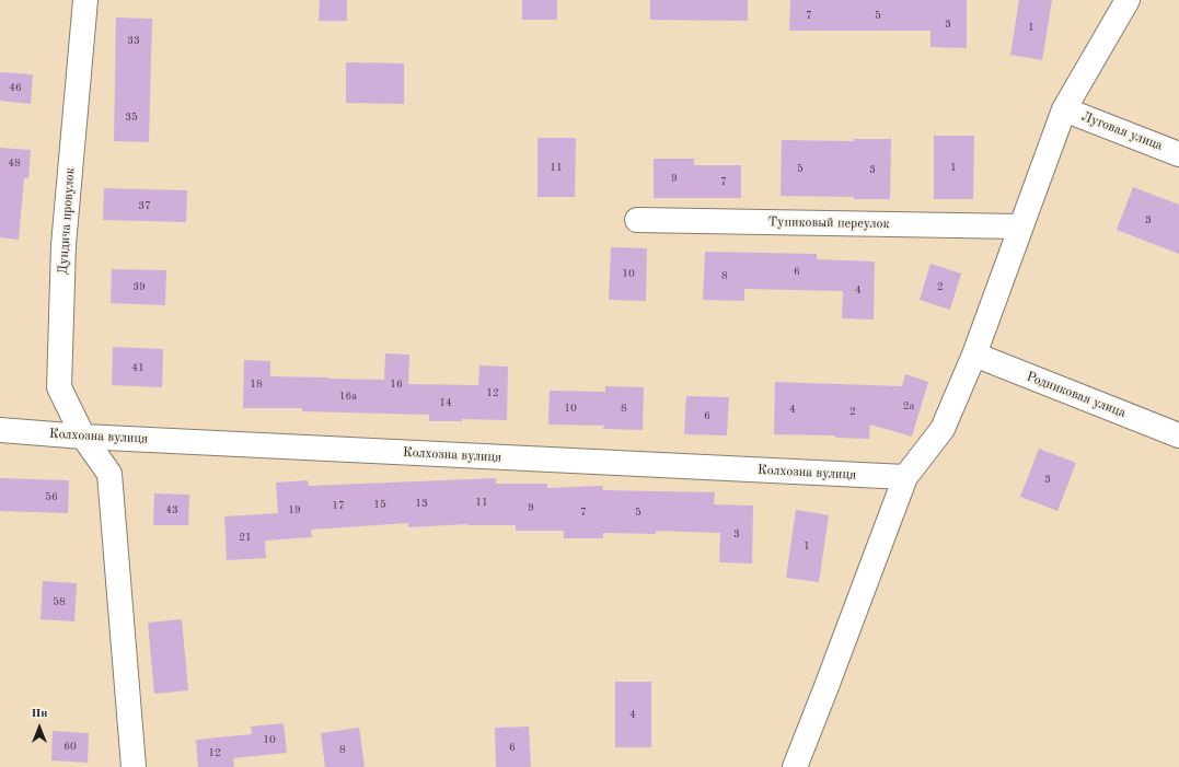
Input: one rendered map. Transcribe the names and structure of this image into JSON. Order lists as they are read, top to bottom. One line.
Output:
{"streets":{"street":["Луговая улица","Дундича провулок","Тупиковый переулок","Родниковая улица","Колхозна вулиця"]},"crossings":[["Дундича провулок","Колхозна вулиця"]],"house_numbers":["7","5","3","1","33","46","35","48","11","1","5","3","9","7","37","3","6","10","8","39","2","4","41","18","16","12","16а","14","2а","10","8","4","2","6","3","56","11","13","15","17","9","43","19","7","5","3","21","1","58","4","10","60","6","8","12"],"north":"top"}
